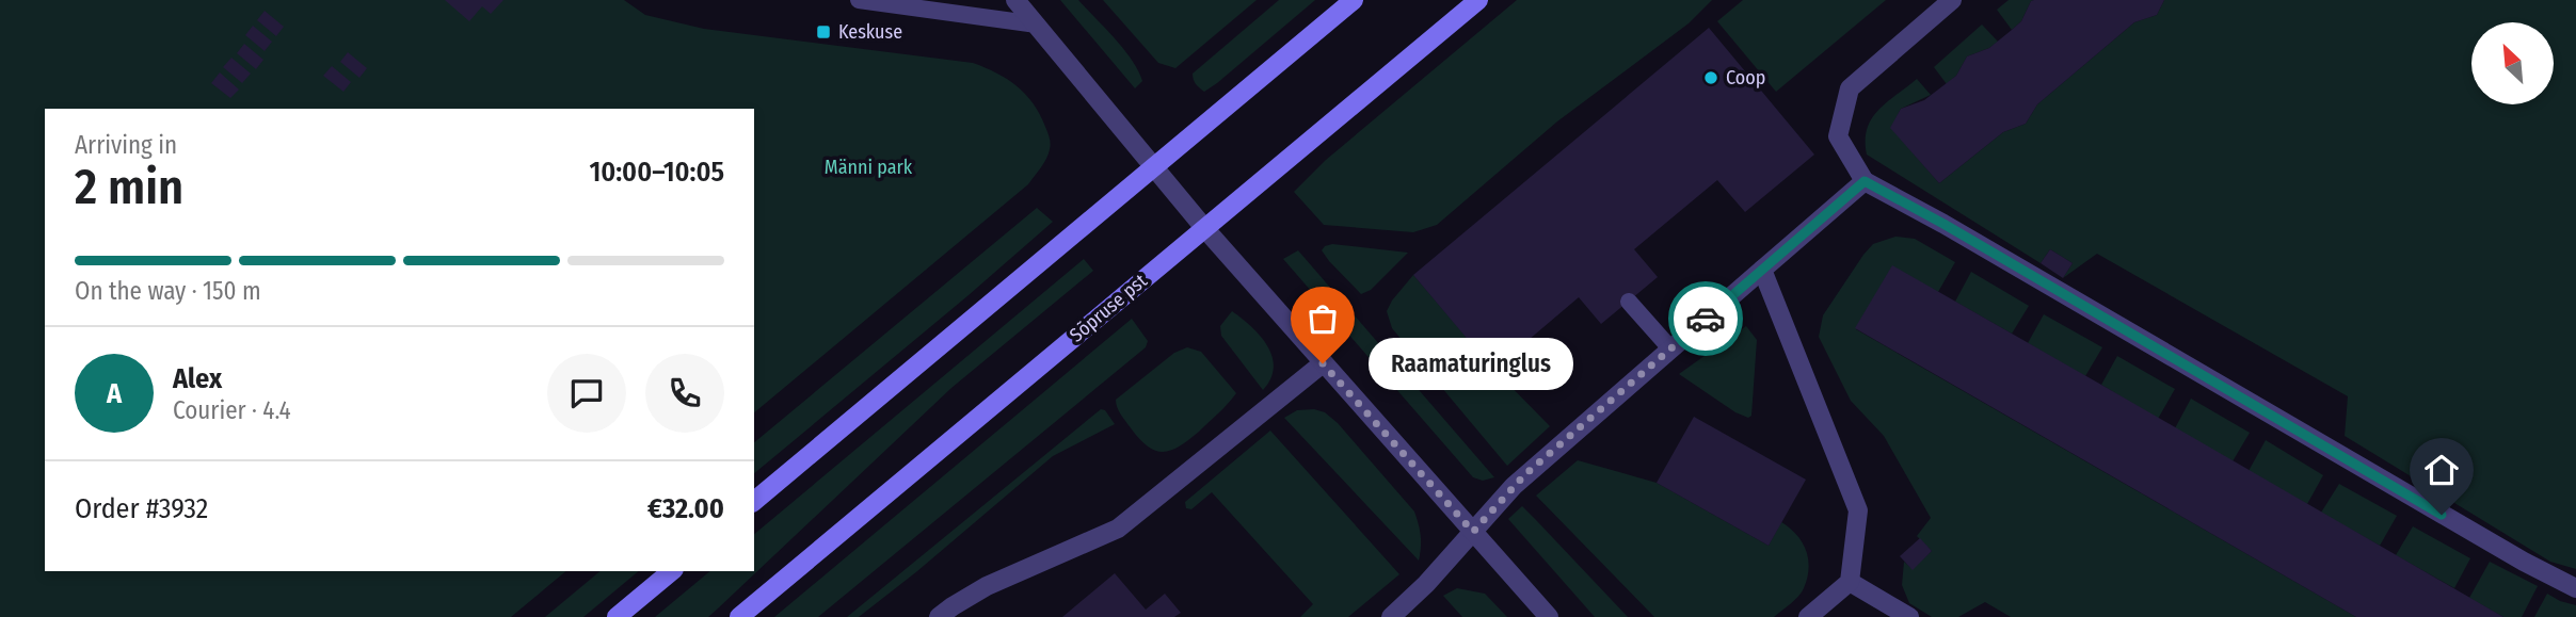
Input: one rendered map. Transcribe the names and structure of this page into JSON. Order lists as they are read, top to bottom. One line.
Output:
{"streets":{"main road":["Sõpruse pst"]},"parks":["Männi park"],"places":{"transit":["Keskuse"],"other":["Coop","Raamaturinglus"]},"north":"top left","page":{"heading":["2 min","Arriving in","10:00–10:05"],"panel":["Alex","Courier · 4.4","Order #3932","€32.00"],"bar":"On the way · 150 m","bubble":"Raamaturinglus","round":"A"}}
